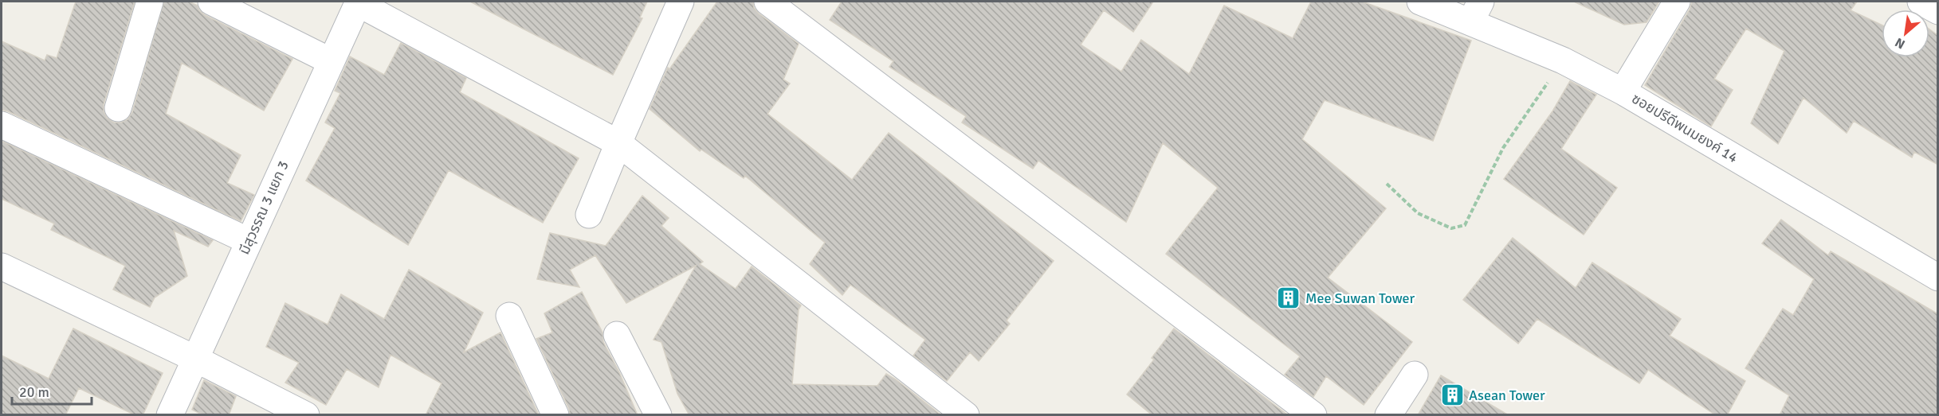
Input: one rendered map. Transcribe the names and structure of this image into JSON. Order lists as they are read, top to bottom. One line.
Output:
{"streets":{"street":["ซอยปรีดีพนมยงค์ 14","มีสุวรรณ 3 แยก 3"]},"places":{"building":["Mee Suwan Tower","Asean Tower"]},"scale_bar":"20 m","north":"bottom left"}
